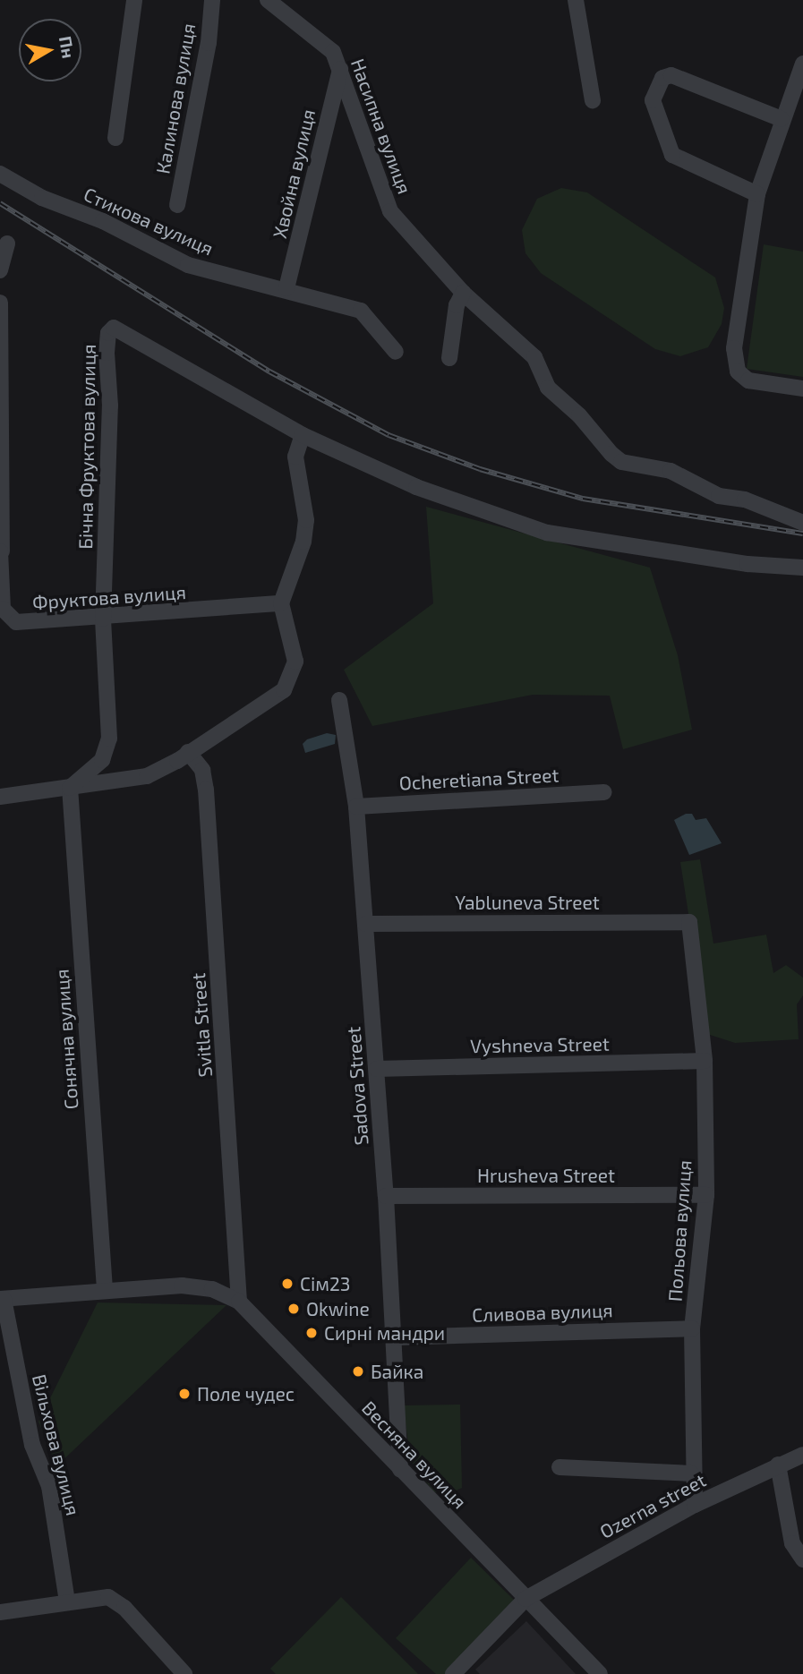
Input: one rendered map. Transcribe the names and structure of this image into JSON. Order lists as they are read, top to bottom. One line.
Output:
{"streets":{"street":["Калинова вулиця","Насипна вулиця","Хвойна вулиця","Стикова вулиця","Бічна Фруктова вулиця","Фруктова вулиця","Ocheretiana Street","Yabluneva Street","Svitla Street","Сонячна вулиця","Vyshneva Street","Sadova Street","Hrusheva Street","Польова вулиця","Сливова вулиця","Вільхова вулиця","Весняна вулиця","Ozerna street"]},"crossings":[["Насипна вулиця","Хвойна вулиця"],["Хвойна вулиця","Стикова вулиця"],["Бічна Фруктова вулиця","Фруктова вулиця"],["Бічна Фруктова вулиця","Сонячна вулиця"],["Ocheretiana Street","Sadova Street"],["Yabluneva Street","Sadova Street"],["Yabluneva Street","Польова вулиця"],["Svitla Street","Весняна вулиця"],["Сонячна вулиця","Весняна вулиця"],["Vyshneva Street","Sadova Street"],["Vyshneva Street","Польова вулиця"],["Sadova Street","Hrusheva Street"],["Sadova Street","Сливова вулиця"],["Sadova Street","Весняна вулиця"],["Hrusheva Street","Польова вулиця"],["Польова вулиця","Сливова вулиця"],["Польова вулиця","Ozerna street"],["Вільхова вулиця","Весняна вулиця"],["Весняна вулиця","Ozerna street"]],"places":["Сім23","Okwine","Сирні мандри","Байка","Поле чудес"],"north":"right"}
